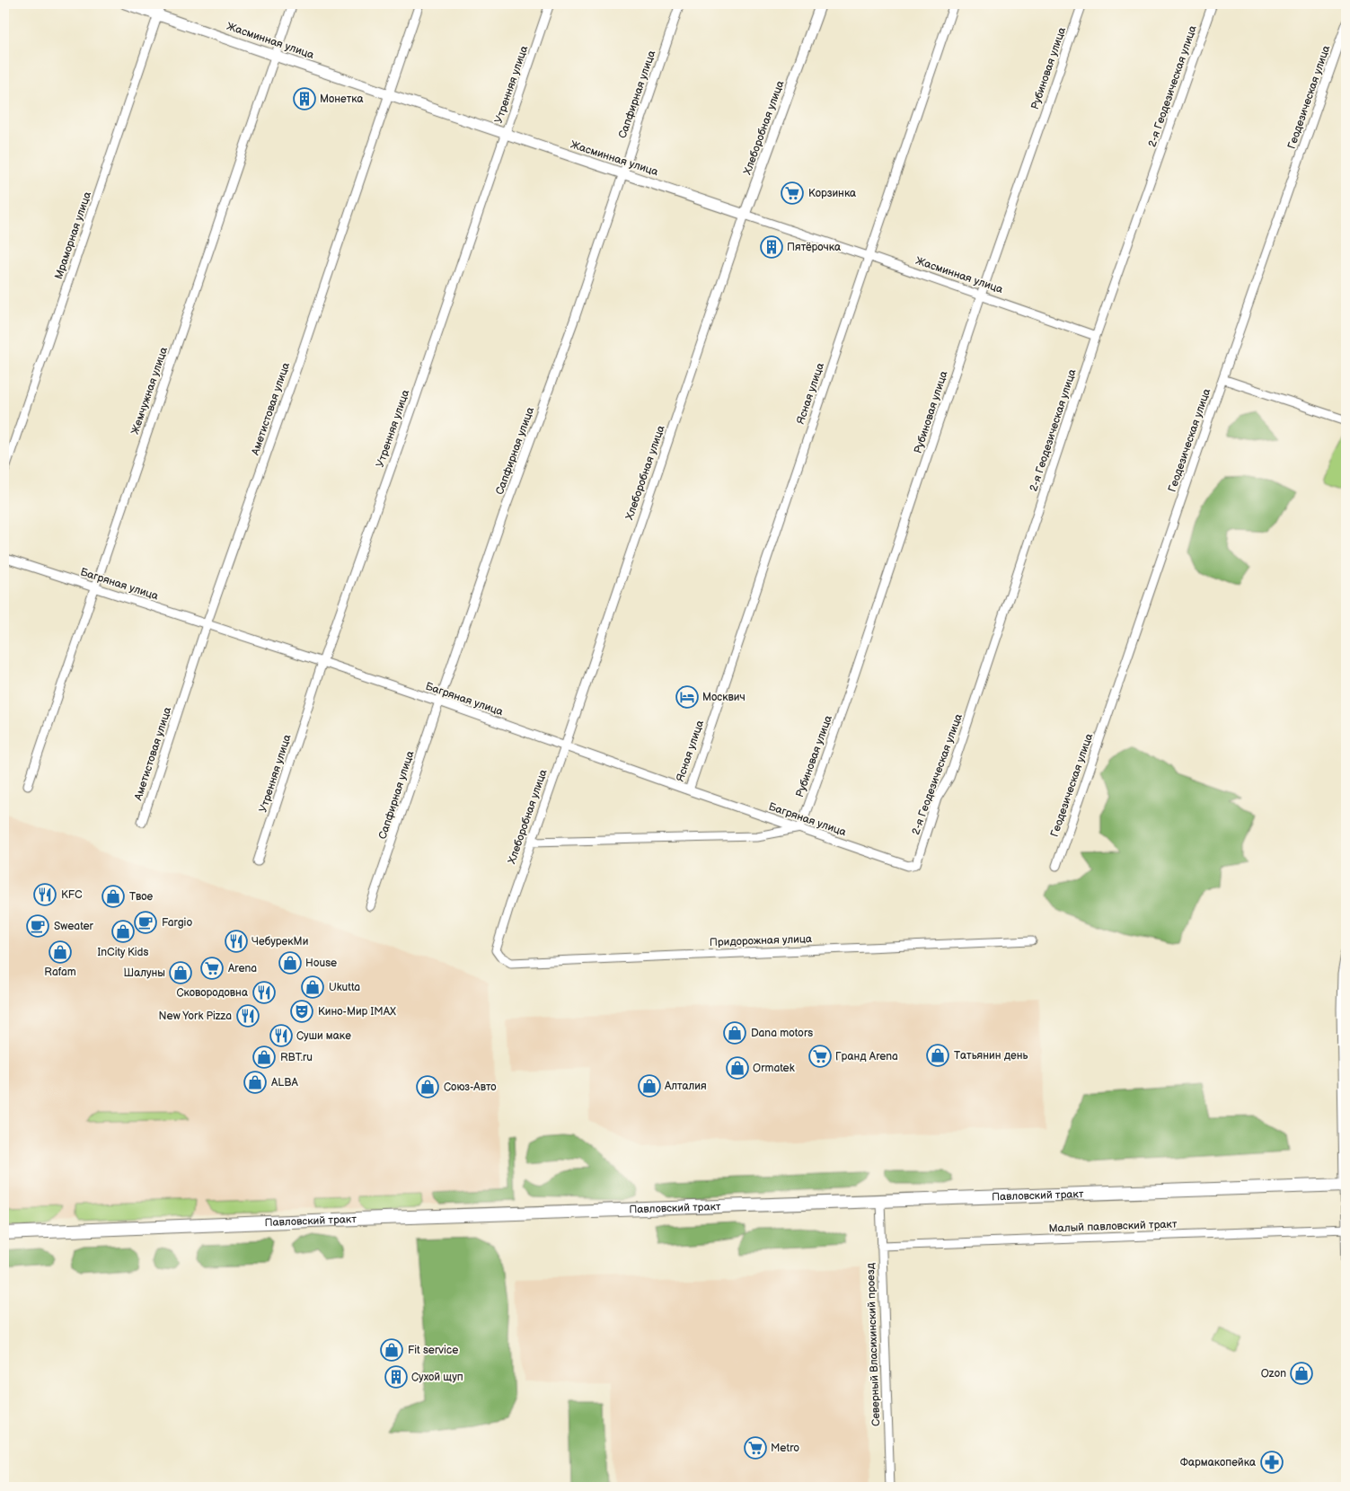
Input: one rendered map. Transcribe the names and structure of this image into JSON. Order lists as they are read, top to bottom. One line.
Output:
{"streets":{"main road":["Павловский тракт"],"street":["Жасминная улица","Рубиновая улица","Утренняя улица","2-я Геодезическая улица","Сапфирная улица","Геодезическая улица","Хлеборобная улица","Мраморная улица","Жемчужная улица","Ясная улица","Аметистовая улица","Багряная улица","Придорожная улица","Малый павловский тракт","Северный Власихинский проезд"]},"crossings":[["Жасминная улица","Рубиновая улица"],["Жасминная улица","Утренняя улица"],["Жасминная улица","2-я Геодезическая улица"],["Жасминная улица","Сапфирная улица"],["Жасминная улица","Хлеборобная улица"],["Жасминная улица","Мраморная улица"],["Жасминная улица","Жемчужная улица"],["Жасминная улица","Ясная улица"],["Жасминная улица","Аметистовая улица"],["Рубиновая улица","Багряная улица"],["Утренняя улица","Багряная улица"],["2-я Геодезическая улица","Багряная улица"],["Сапфирная улица","Багряная улица"],["Хлеборобная улица","Багряная улица"],["Хлеборобная улица","Придорожная улица"],["Жемчужная улица","Багряная улица"],["Ясная улица","Багряная улица"],["Аметистовая улица","Багряная улица"],["Павловский тракт","Северный Власихинский проезд"],["Малый павловский тракт","Северный Власихинский проезд"]],"places":{"building":["Монетка","Пятёрочка","Сухой щуп"],"supermarket":["Корзинка","Arena","Гранд Arena","Metro"],"hotel":["Москвич"],"restaurant":["KFC","ЧебурекМи","Сковородовна","New York Pizza","Суши маке"],"shop":["Твое","InCity Kids","Rafam","House","Шалуны","Ukutta","Dana motors","Татьянин день","RBT.ru","Ormatek","ALBA","Алталия","Союз-Авто","Fit service","Ozon"],"cafe":["Fargio","Sweater"],"theatre":["Кино-Мир IMAX"],"pharmacy":["Фармакопейка"]}}
